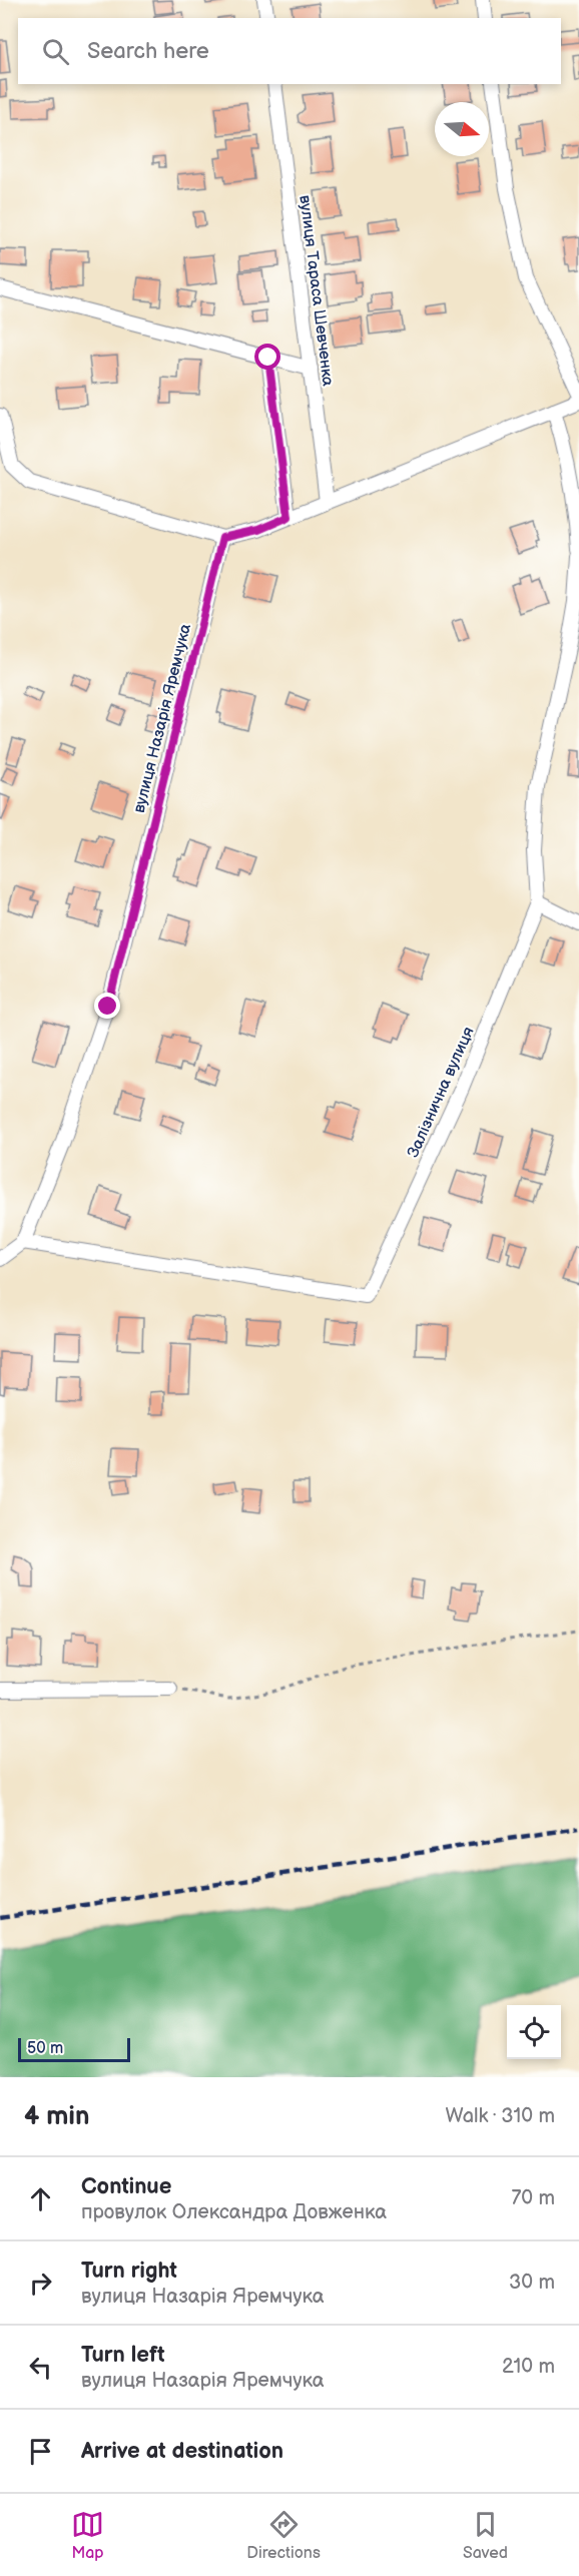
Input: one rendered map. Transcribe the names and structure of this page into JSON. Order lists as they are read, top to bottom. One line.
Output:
{"streets":{"street":["вулиця Тараса Шевченка","вулиця Назарія Яремчука","Залізнична вулиця"]},"crossings":[["вулиця Назарія Яремчука","Залізнична вулиця"]],"scale_bar":"50 m","north":"right","page":{"search":"Search here","scale":"50 m","heading":["4 min","Walk · 310 m"],"list":[["Continue","провулок Олександра Довженка","70 m"],["Turn right","вулиця Назарія Яремчука","30 m"],["Turn left","вулиця Назарія Яремчука","210 m"],"Arrive at destination"],"nav":["Map","Directions","Saved"]}}
